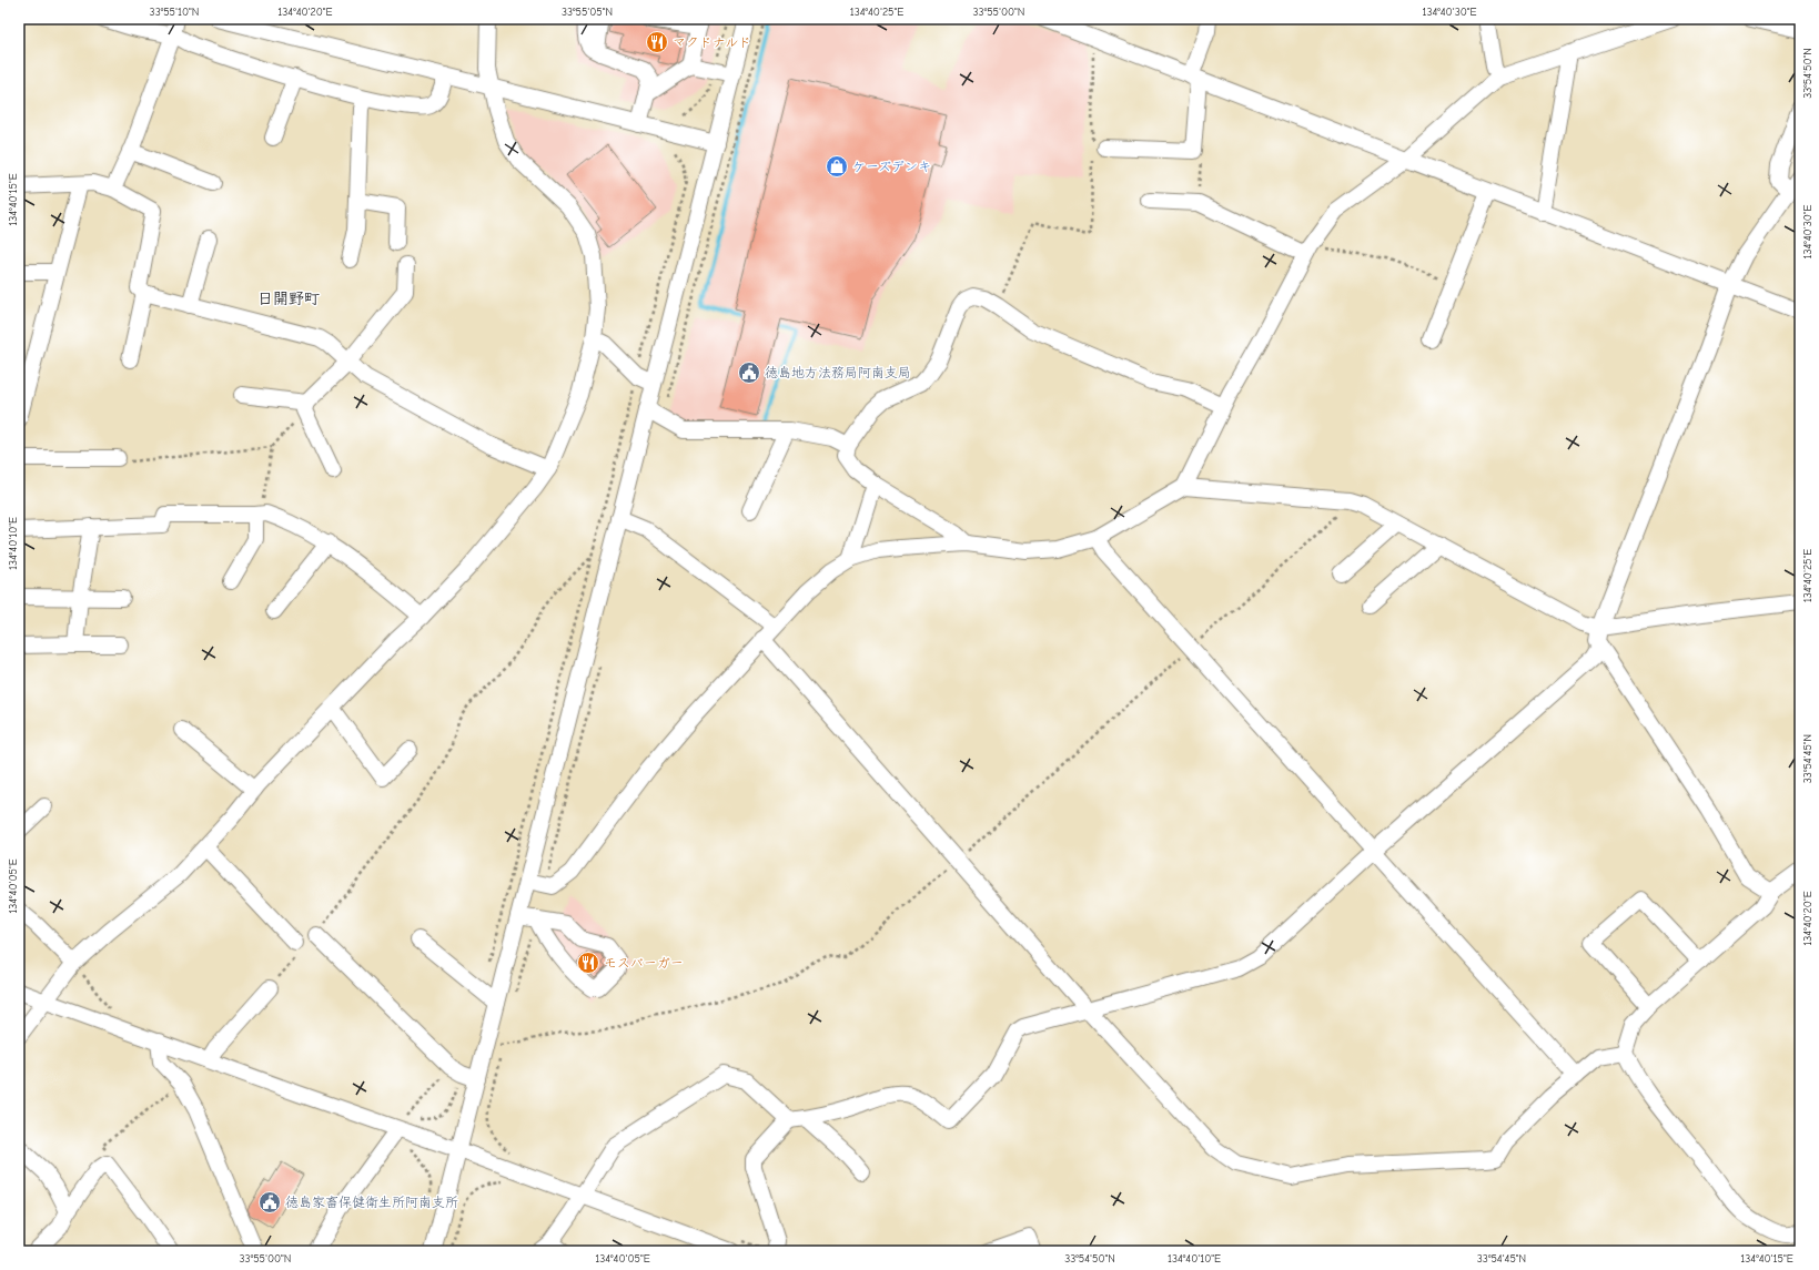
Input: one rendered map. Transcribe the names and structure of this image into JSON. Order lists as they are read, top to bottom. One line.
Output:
{"districts":["日開野町"],"places":{"restaurant":["マクドナルド","モスバーガー"],"shop":["ケーズデンキ"],"public building":["徳島地方法務局阿南支局","徳島家畜保健衛生所阿南支所"]},"coordinates":["33°55'10\"N","134°40'20\"E","33°55'05\"N","134°40'25\"E","33°55'00\"N","134°40'30\"E","33°54'50\"N","134°40'15\"E","134°40'10\"E","33°54'45\"N","134°40'05\"E"]}
